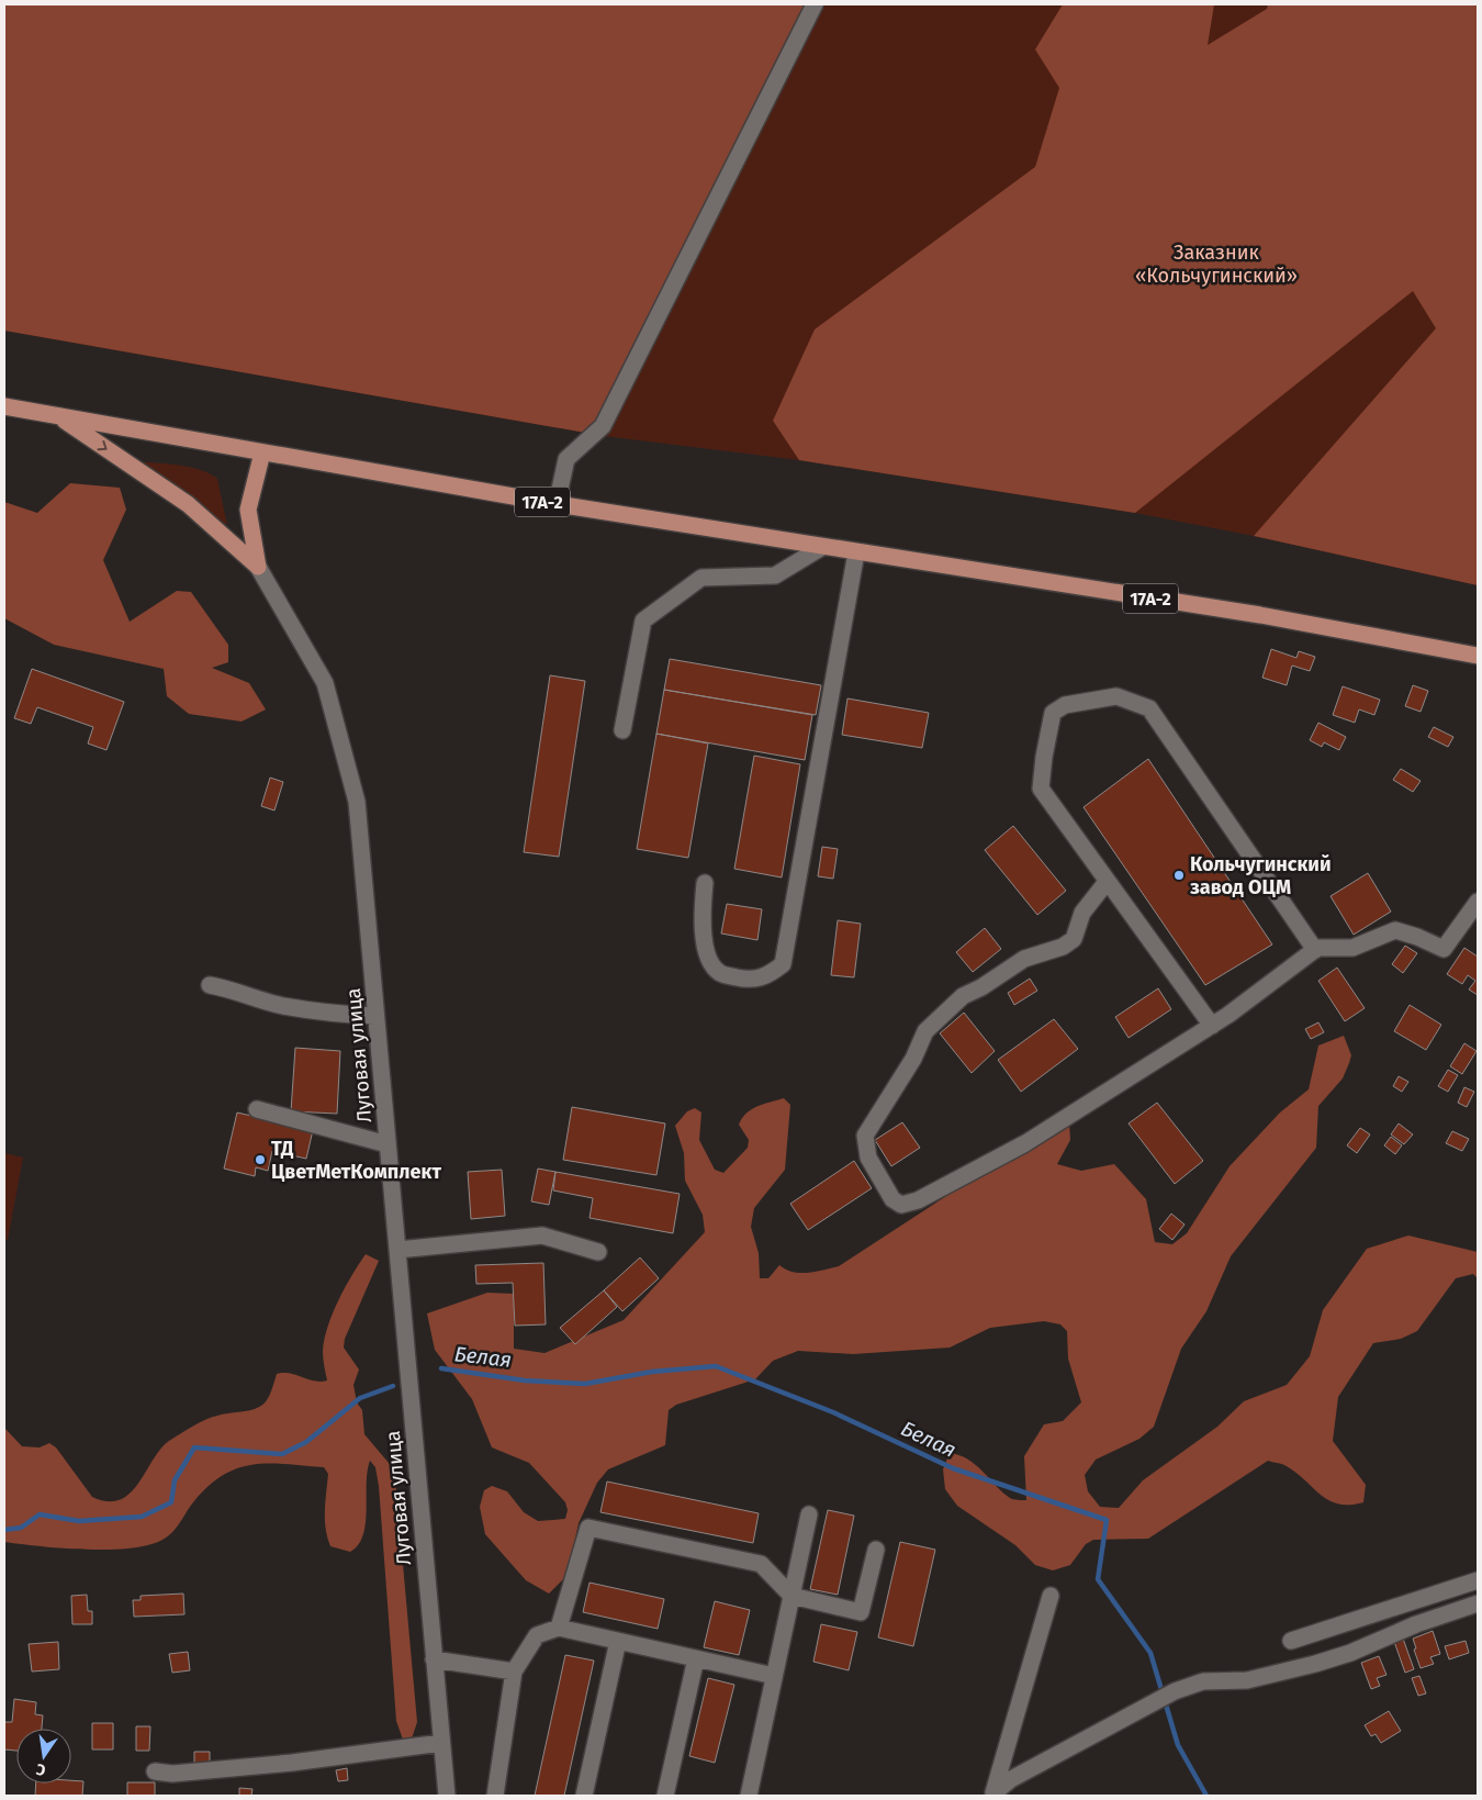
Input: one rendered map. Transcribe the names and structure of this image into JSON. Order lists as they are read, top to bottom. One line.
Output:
{"streets":{"main road":["17А-2"],"street":["Луговая улица"]},"water":["Белая"],"parks":["Заказник «Кольчугинский»"],"places":["Кольчугинский завод ОЦМ","ТД ЦветМетКомплект"],"north":"bottom"}
